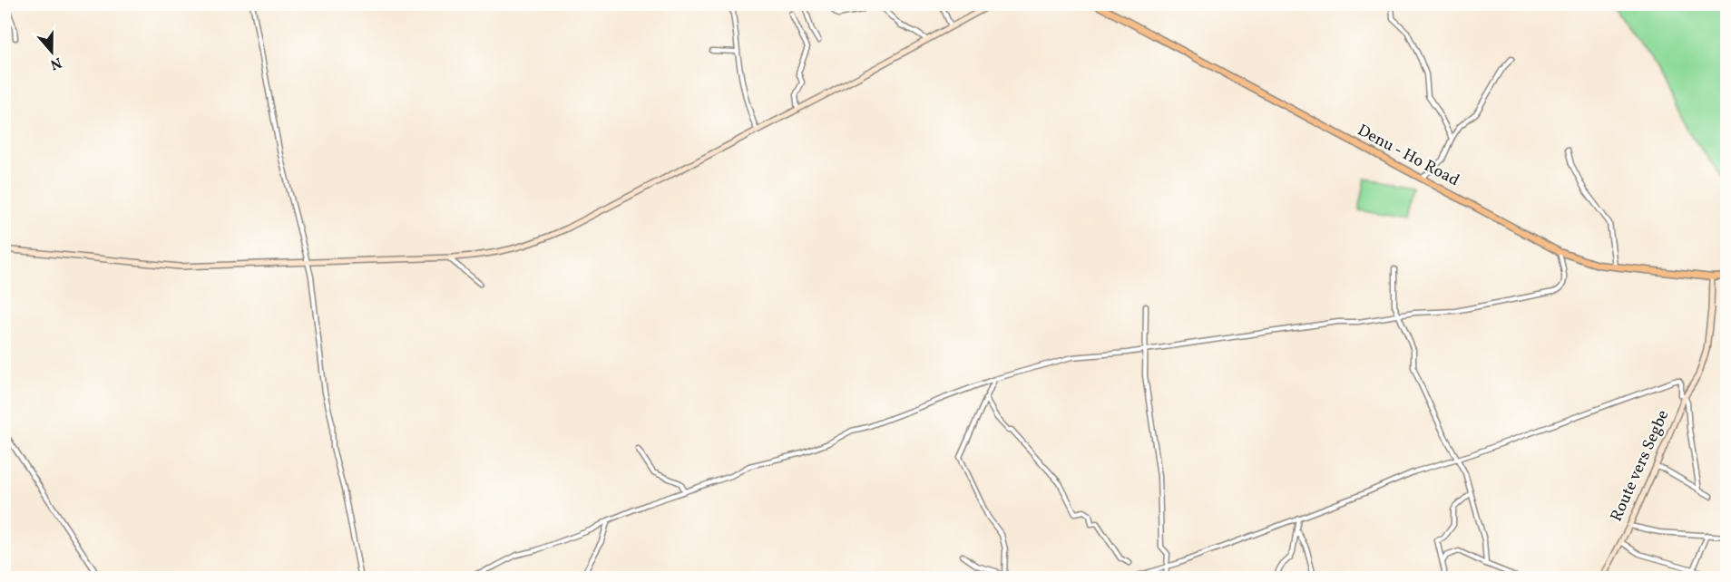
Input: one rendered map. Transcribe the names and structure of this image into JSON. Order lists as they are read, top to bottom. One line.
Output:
{"streets":{"main road":["Denu - Ho Road"],"street":["Route vers Segbe"]},"crossings":[["Denu - Ho Road","Route vers Segbe"]],"north":"bottom"}
